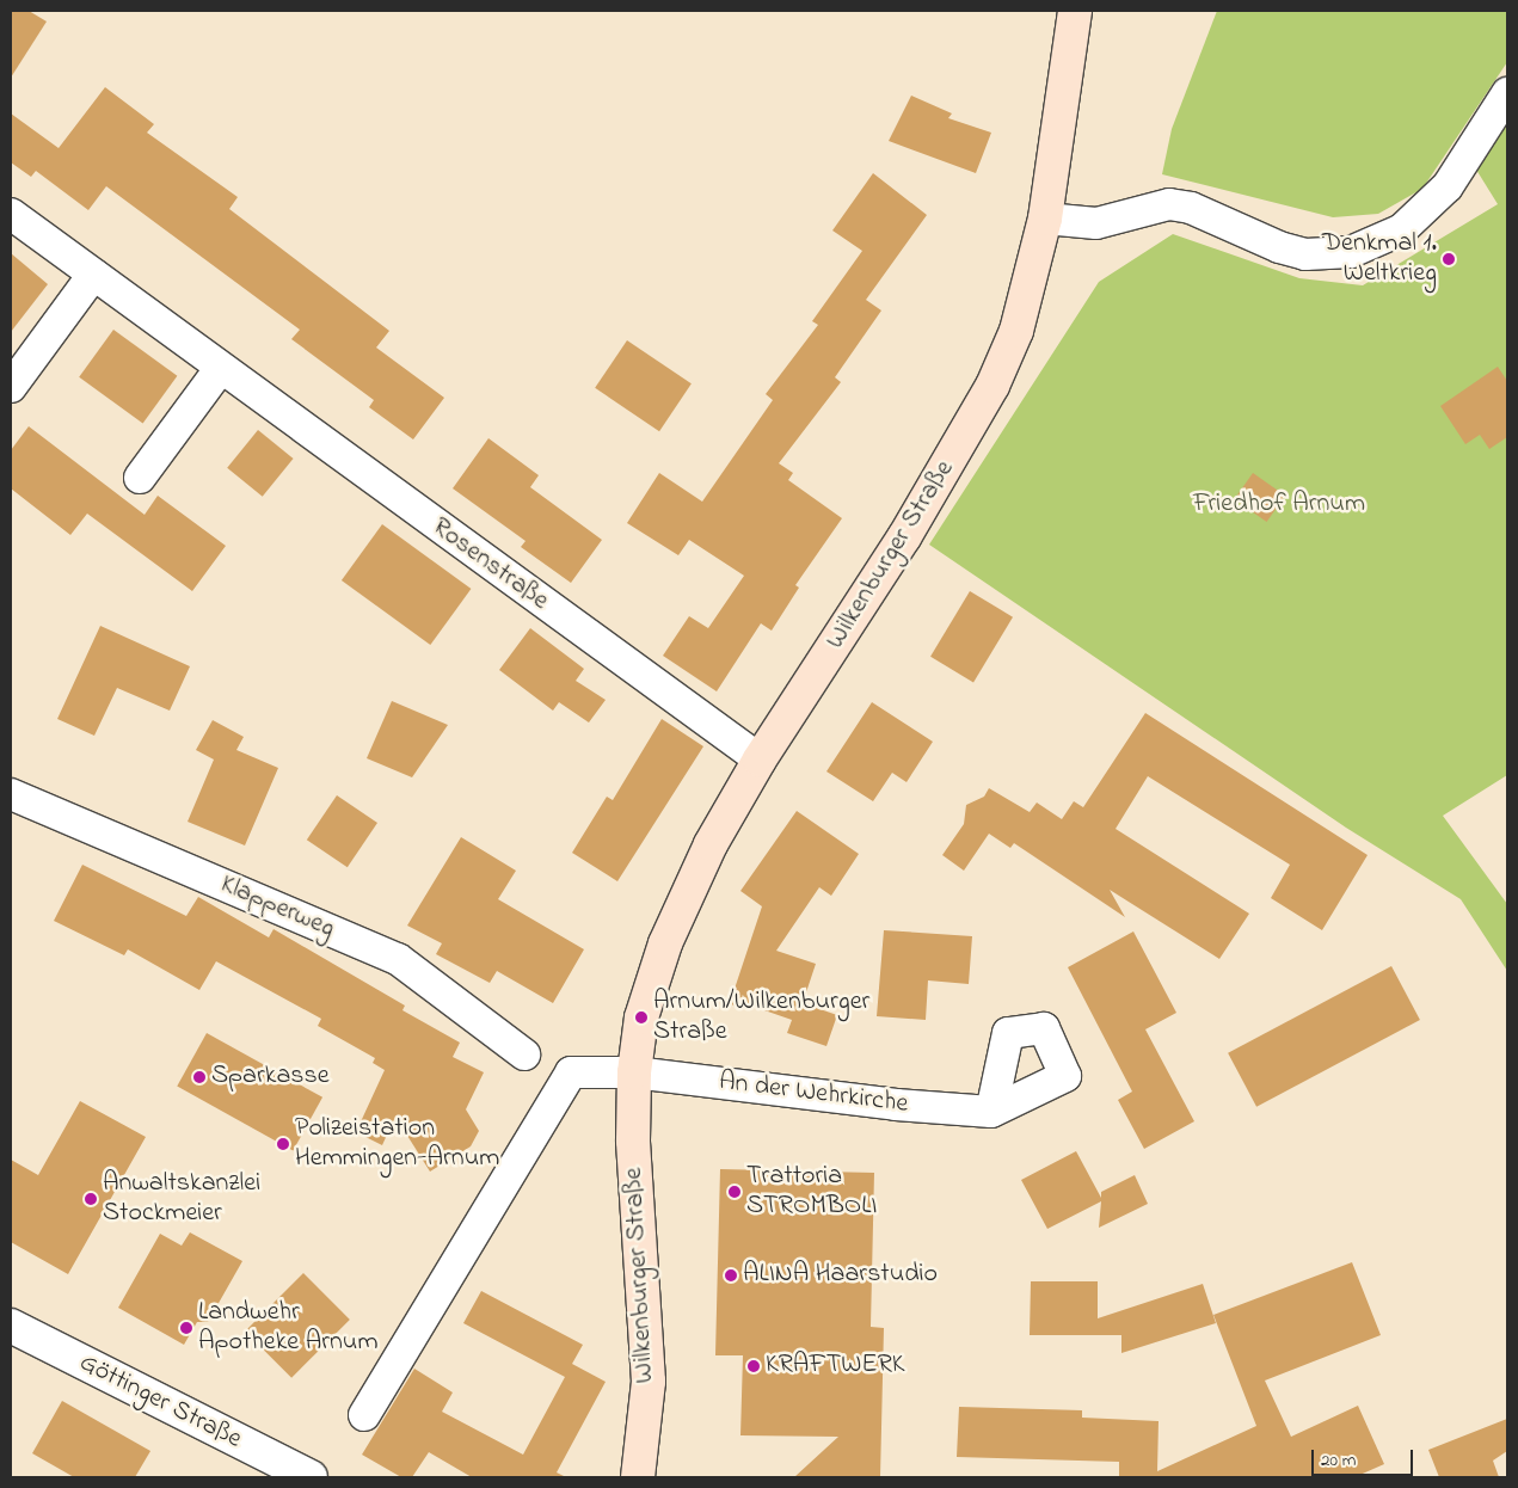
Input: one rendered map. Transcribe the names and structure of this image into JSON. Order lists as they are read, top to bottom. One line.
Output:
{"streets":{"main road":["Wilkenburger Straße"],"street":["Rosenstraße","Klapperweg","An der Wehrkirche","Göttinger Straße"]},"crossings":[["Wilkenburger Straße","Rosenstraße"],["Wilkenburger Straße","An der Wehrkirche"]],"parks":["Friedhof Arnum"],"places":["Denkmal 1. Weltkrieg","Arnum/Wilkenburger Straße","Sparkasse","Polizeistation Hemmingen-Arnum","Trattoria STROMBOLI","Anwaltskanzlei Stockmeier","ALINA Haarstudio","Landwehr Apotheke Arnum","KRAFTWERK"],"scale_bar":"20 m"}
